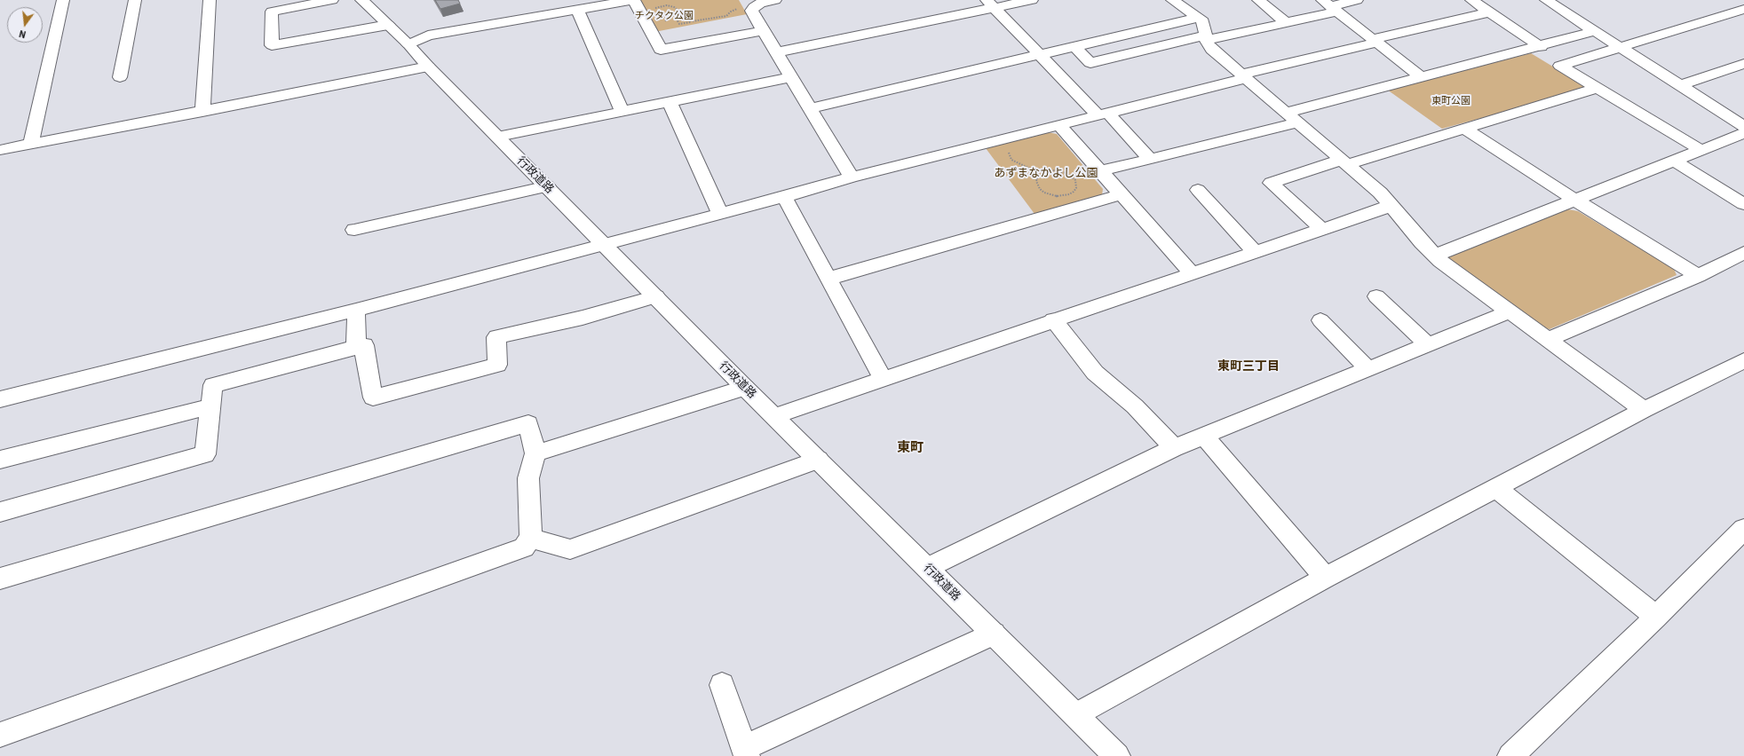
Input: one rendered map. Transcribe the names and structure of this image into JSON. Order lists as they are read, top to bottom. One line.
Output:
{"streets":{"main road":["行政道路"]},"districts":["東町三丁目","東町"],"parks":["チクタク公園","東町公園","あずまなかよし公園"],"north":"bottom"}
